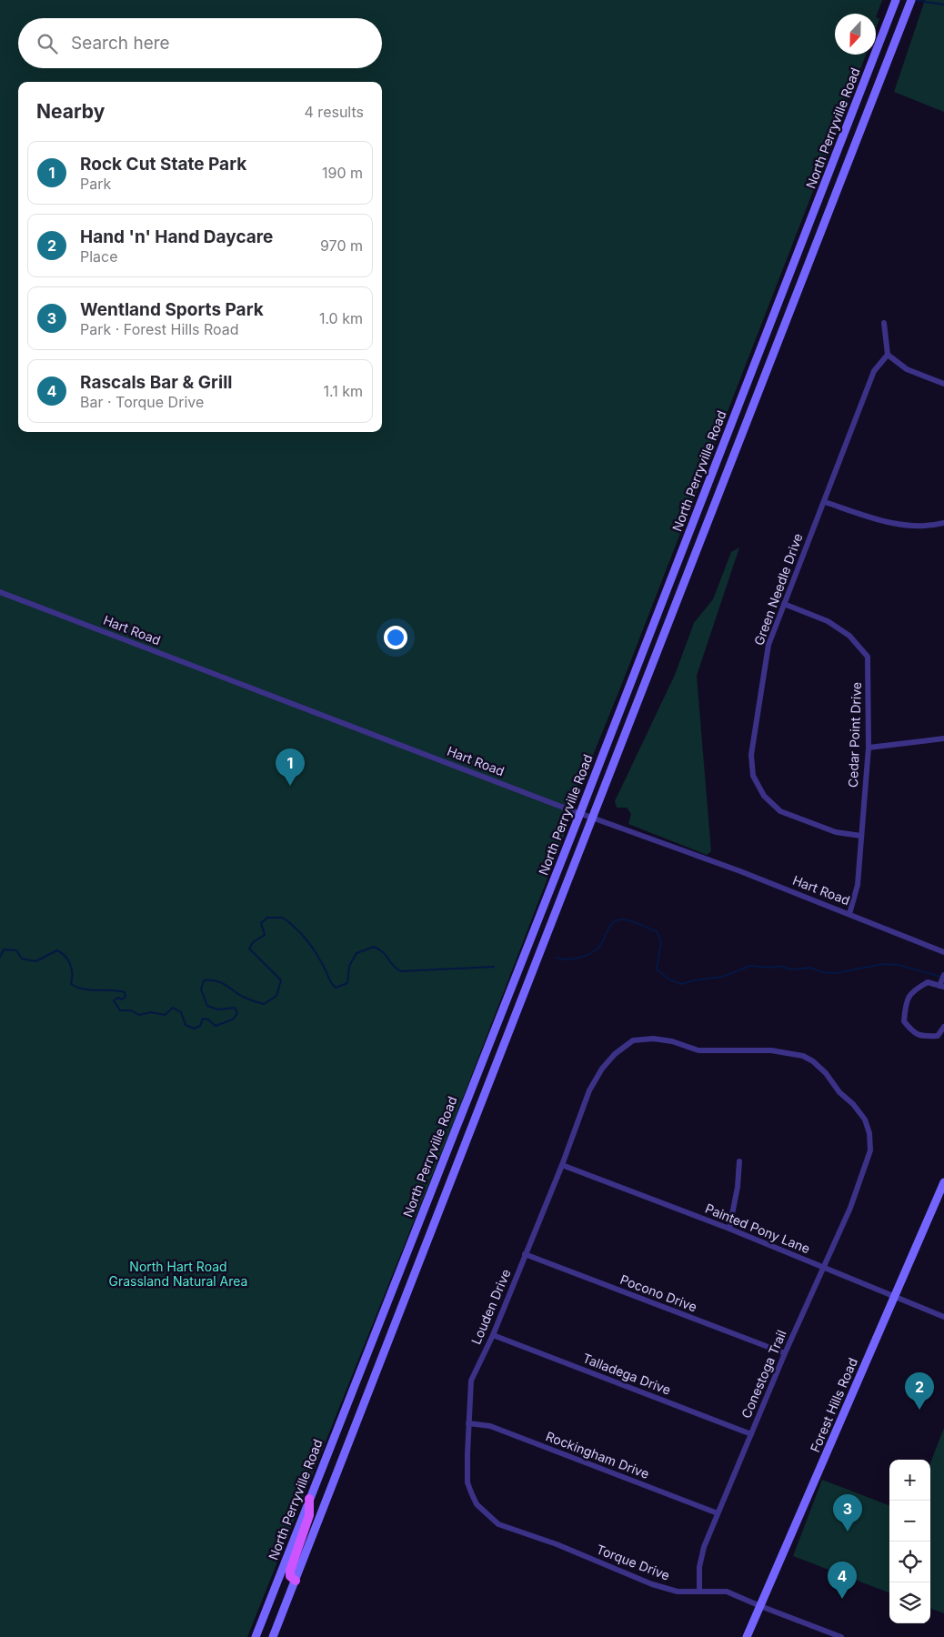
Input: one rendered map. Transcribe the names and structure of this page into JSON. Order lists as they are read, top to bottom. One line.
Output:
{"streets":{"main road":["North Perryville Road","Forest Hills Road"],"street":["Green Needle Drive","Hart Road","Cedar Point Drive","Painted Pony Lane","Pocono Drive","Louden Drive","Talladega Drive","Conestoga Trail","Rockingham Drive","Torque Drive"]},"crossings":[["North Perryville Road","Hart Road"],["Green Needle Drive","Cedar Point Drive"],["Hart Road","Cedar Point Drive"],["Painted Pony Lane","Louden Drive"],["Painted Pony Lane","Conestoga Trail"],["Painted Pony Lane","Forest Hills Road"],["Pocono Drive","Louden Drive"],["Pocono Drive","Conestoga Trail"],["Louden Drive","Talladega Drive"],["Louden Drive","Conestoga Trail"],["Louden Drive","Rockingham Drive"],["Louden Drive","Torque Drive"],["Talladega Drive","Conestoga Trail"],["Conestoga Trail","Rockingham Drive"],["Conestoga Trail","Torque Drive"],["Forest Hills Road","Torque Drive"]],"parks":["North Hart Road Grassland Natural Area"],"north":"bottom","page":{"search":"Search here","heading":["Nearby","4 results"],"list":[{"mark":"1","name":"Rock Cut State Park","note":"Park","value":"190 m"},{"mark":"2","name":"Hand 'n' Hand Daycare","note":"Place","value":"970 m"},{"mark":"3","name":"Wentland Sports Park","note":"Park · Forest Hills Road","value":"1.0 km"},{"mark":"4","name":"Rascals Bar & Grill","note":"Bar · Torque Drive","value":"1.1 km"}],"pins":["1","2","3","4"],"map_buttons":["+","−"]}}
